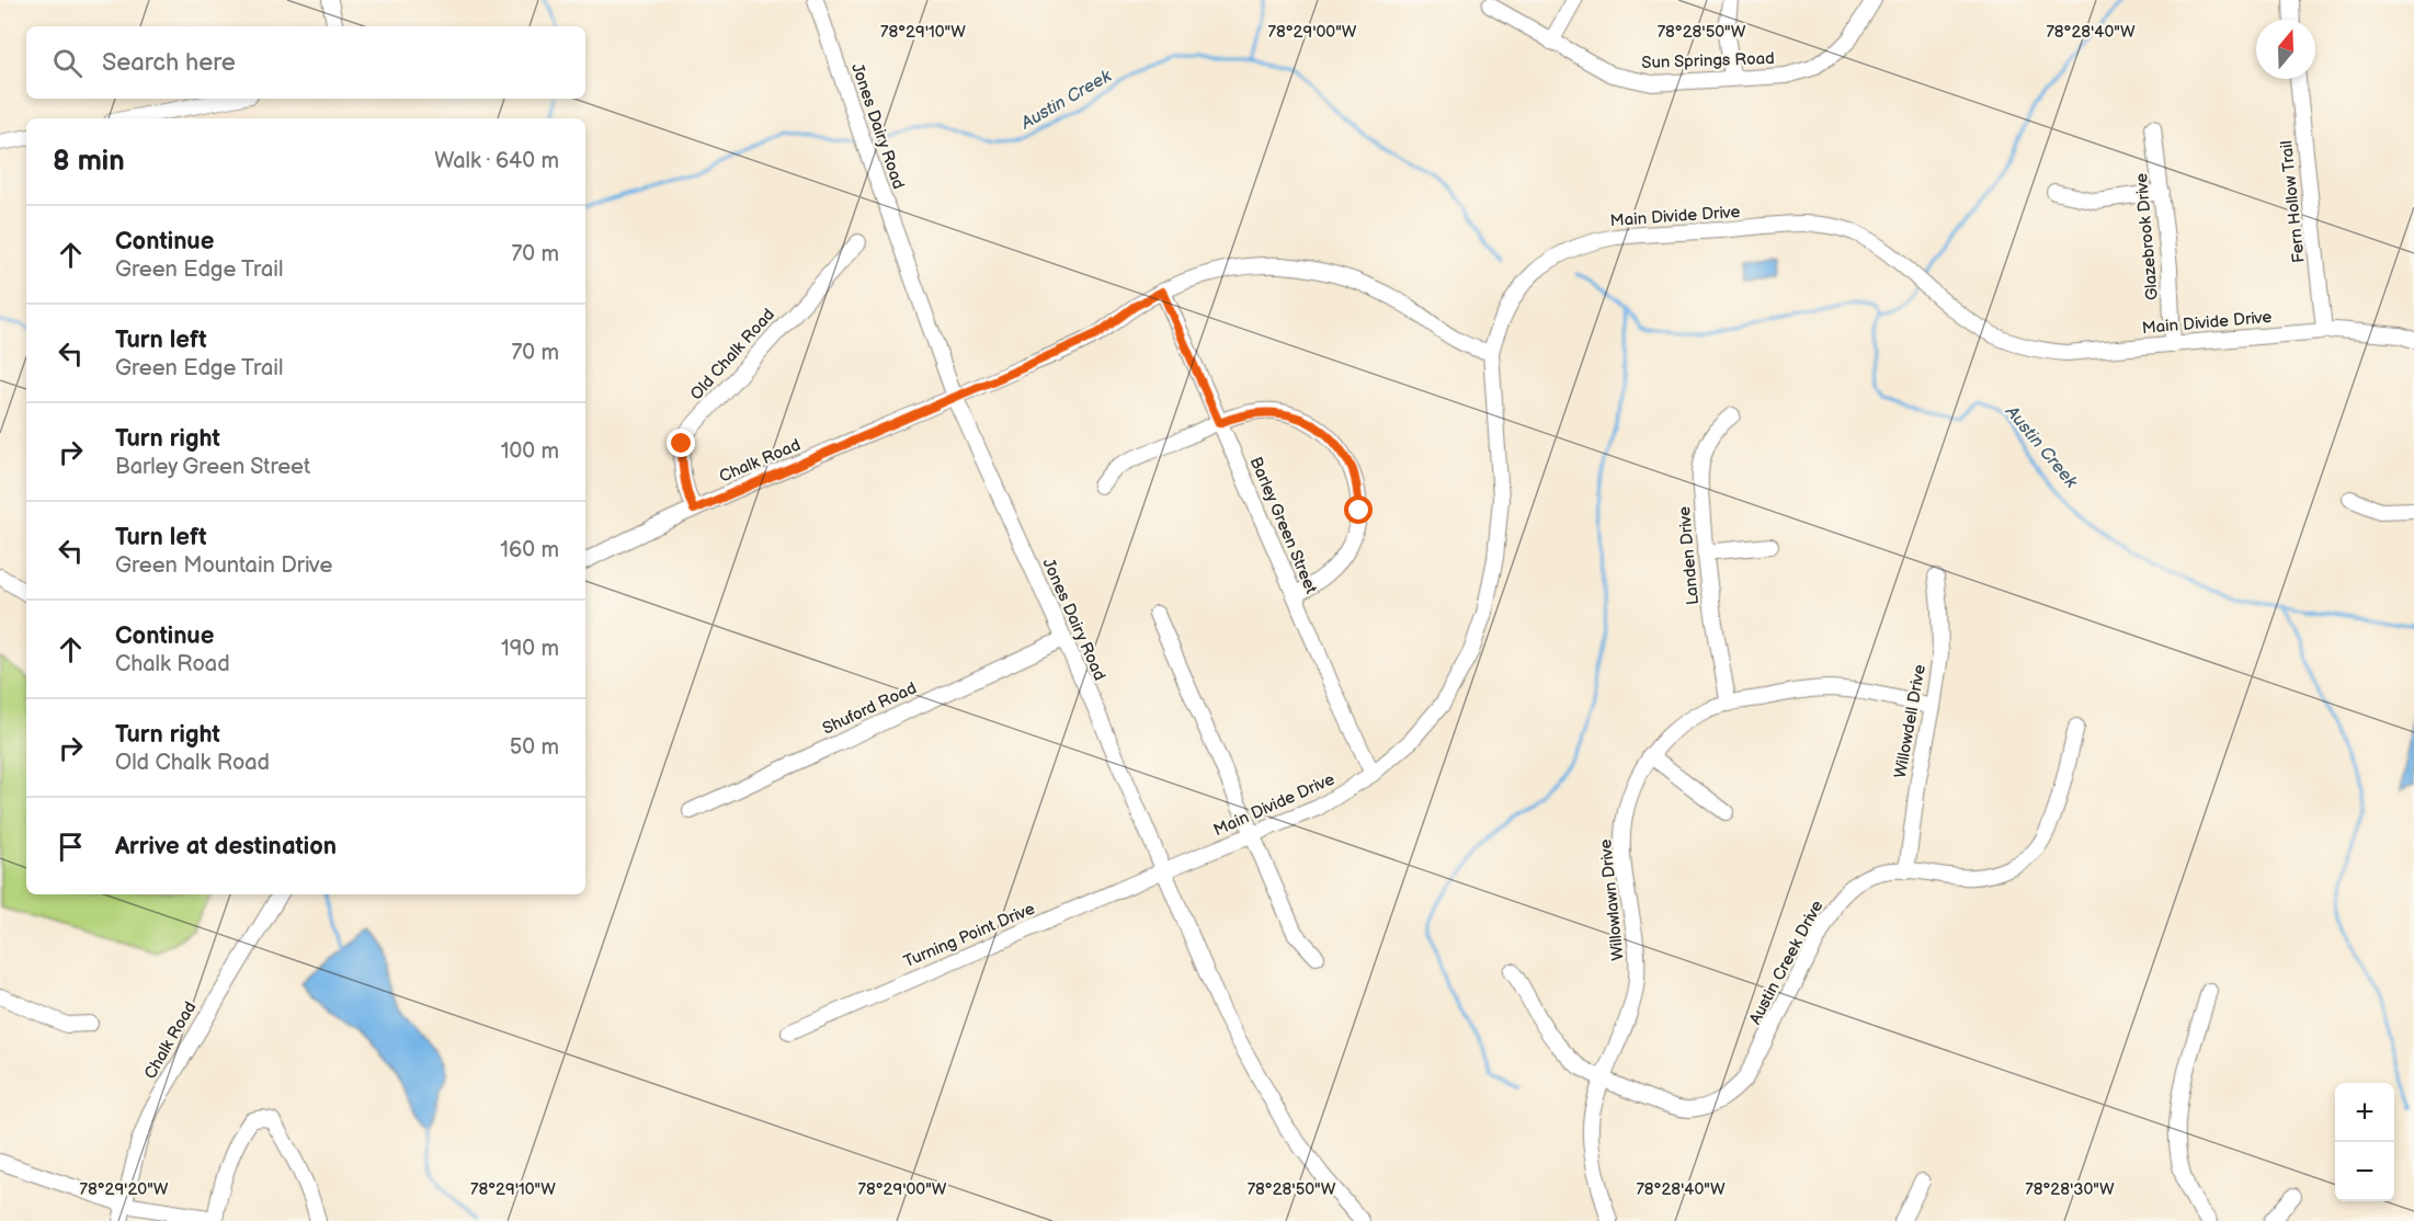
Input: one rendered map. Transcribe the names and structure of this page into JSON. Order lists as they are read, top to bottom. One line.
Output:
{"streets":{"street":["Sun Springs Road","Jones Dairy Road","Fern Hollow Trail","Main Divide Drive","Glazebrook Drive","Old Chalk Road","Chalk Road","Barley Green Street","Landen Drive","Shuford Road","Willowdell Drive","Willowlawn Drive","Turning Point Drive","Austin Creek Drive"]},"crossings":[["Jones Dairy Road","Main Divide Drive"],["Jones Dairy Road","Chalk Road"],["Jones Dairy Road","Shuford Road"],["Jones Dairy Road","Turning Point Drive"],["Fern Hollow Trail","Main Divide Drive"],["Main Divide Drive","Glazebrook Drive"],["Main Divide Drive","Chalk Road"],["Main Divide Drive","Barley Green Street"],["Main Divide Drive","Turning Point Drive"],["Old Chalk Road","Chalk Road"],["Chalk Road","Barley Green Street"],["Landen Drive","Willowlawn Drive"],["Willowdell Drive","Willowlawn Drive"],["Willowdell Drive","Austin Creek Drive"],["Willowlawn Drive","Austin Creek Drive"]],"water":["Austin Creek"],"north":"top","page":{"search":"Search here","heading":["8 min","Walk · 640 m"],"list":[["Continue","Green Edge Trail","70 m"],["Turn left","Green Edge Trail","70 m"],["Turn right","Barley Green Street","100 m"],["Turn left","Green Mountain Drive","160 m"],["Continue","Chalk Road","190 m"],["Turn right","Old Chalk Road","50 m"],"Arrive at destination"],"map_buttons":["+","−"]},"coordinates":["78°29'10\"W","78°29'00\"W","78°28'50\"W","78°28'40\"W","78°29'20\"W","78°28'30\"W"]}
